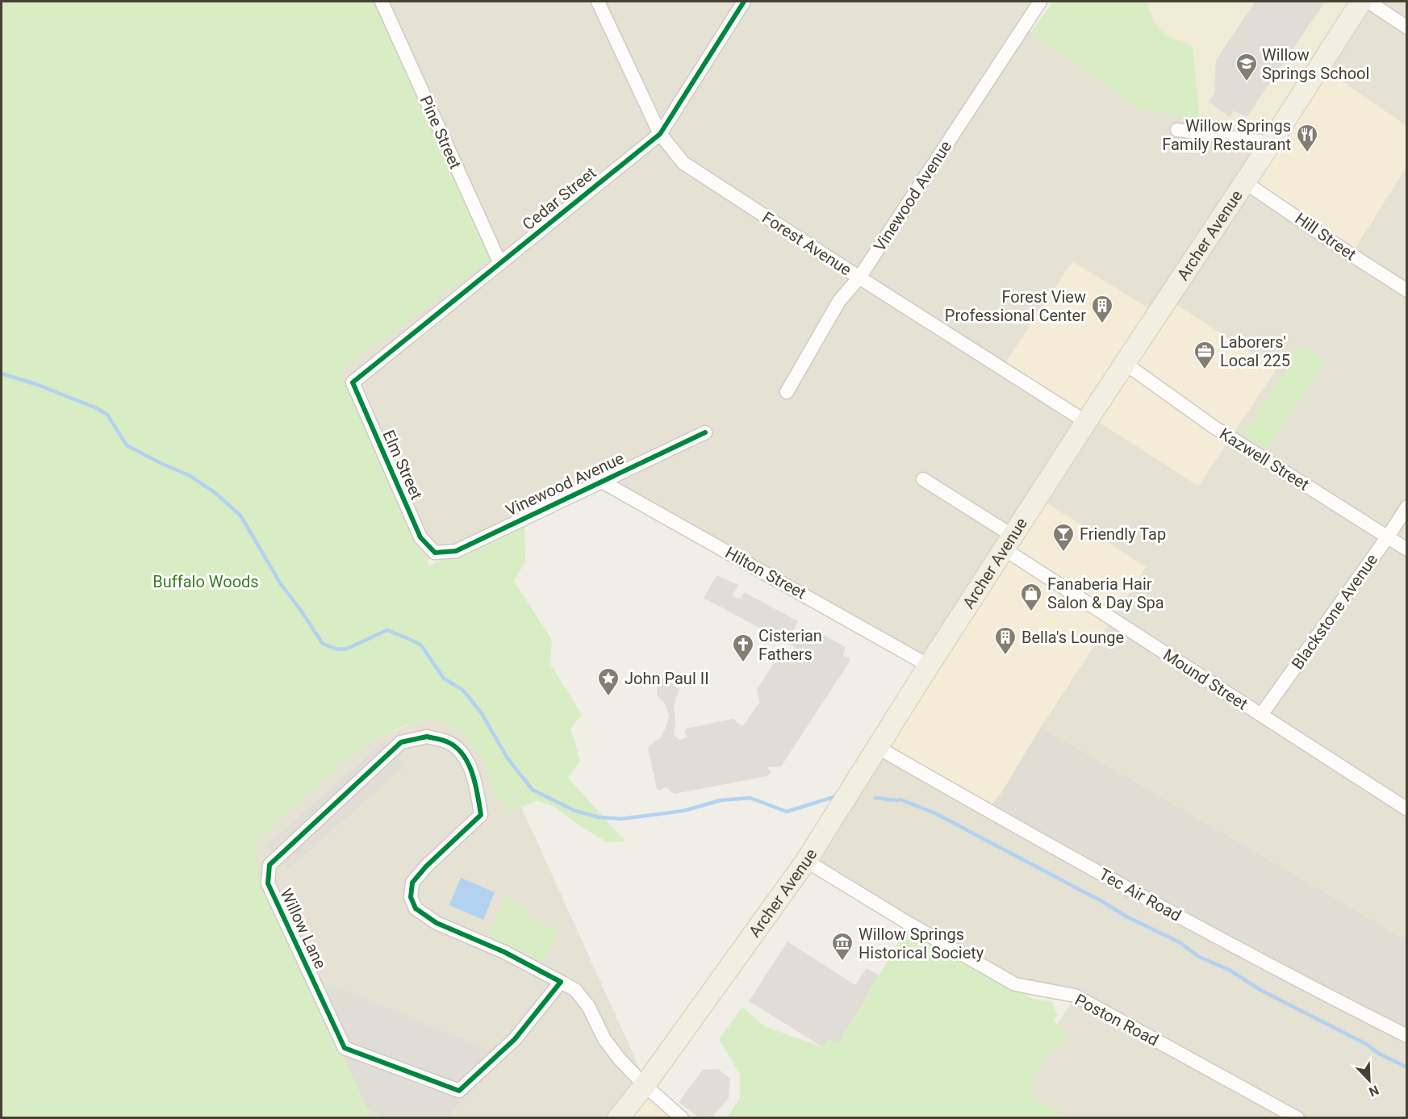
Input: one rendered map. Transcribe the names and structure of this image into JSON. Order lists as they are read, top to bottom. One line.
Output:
{"streets":{"main road":["Archer Avenue"],"street":["Pine Street","Vinewood Avenue","Cedar Street","Hill Street","Forest Avenue","Kazwell Street","Elm Street","Hilton Street","Blackstone Avenue","Mound Street","Tec Air Road","Willow Lane","Poston Road"]},"crossings":[["Pine Street","Cedar Street"],["Vinewood Avenue","Forest Avenue"],["Vinewood Avenue","Elm Street"],["Vinewood Avenue","Hilton Street"],["Cedar Street","Forest Avenue"],["Cedar Street","Elm Street"],["Archer Avenue","Hill Street"],["Archer Avenue","Forest Avenue"],["Archer Avenue","Kazwell Street"],["Archer Avenue","Hilton Street"],["Archer Avenue","Mound Street"],["Archer Avenue","Tec Air Road"],["Archer Avenue","Willow Lane"],["Archer Avenue","Poston Road"],["Kazwell Street","Blackstone Avenue"],["Blackstone Avenue","Mound Street"]],"parks":["Buffalo Woods"],"places":{"school or university":["Willow Springs School"],"restaurant":["Willow Springs Family Restaurant"],"building":["Forest View Professional Center","Bella's Lounge"],"office":["Laborers' Local 225"],"bar":["Friendly Tap"],"shop":["Fanaberia Hair Salon & Day Spa"],"church":["Cisterian Fathers"],"place":["John Paul II"],"museum":["Willow Springs Historical Society"]},"north":"bottom right"}
